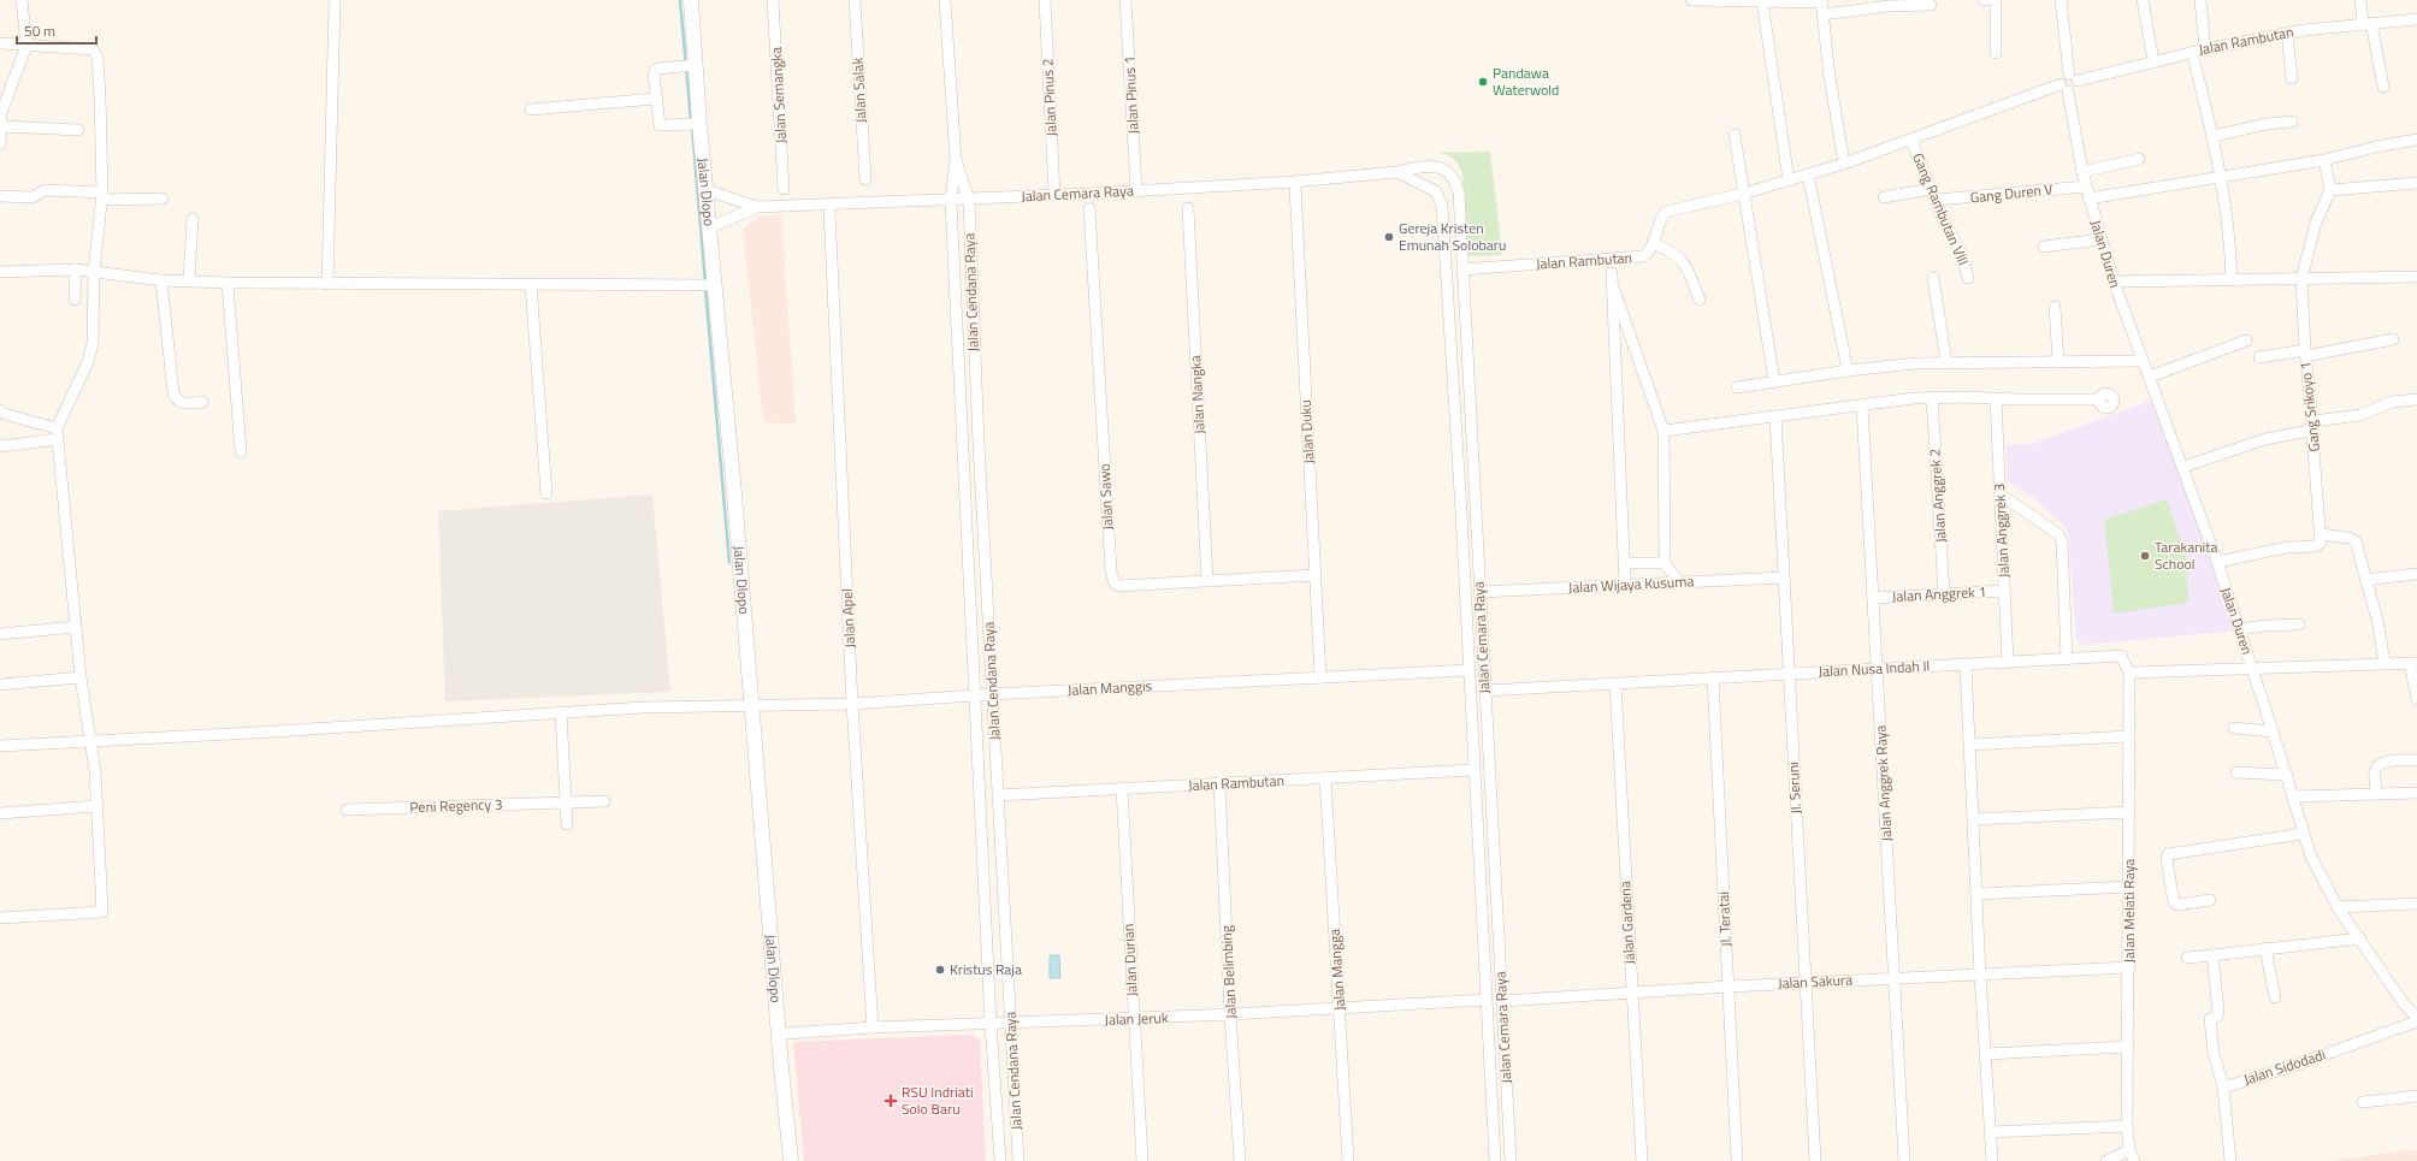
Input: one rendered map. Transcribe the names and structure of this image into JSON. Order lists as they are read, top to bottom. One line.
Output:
{"streets":{"street":["Jalan Rambutan","Jalan Salak","Jalan Semangka","Jalan Pinus 1","Jalan Pinus 2","Jalan Dlopo","Jalan Cemara Raya","Gang Duren V","Gang Rambutan VIII","Jalan Duren","Jalan Cendana Raya","Jalan Nangka","Gang Srikoyo 1","Jalan Duku","Jalan Anggrek 2","Jalan Sawo","Jalan Anggrek 3","Jalan Wijaya Kusuma","Jalan Anggrek 1","Jalan Apel","Jalan Nusa Indah II","Jalan Manggis","Jalan Anggrek Raya","Jl. Seruni","Peni Regency 3","Jalan Melati Raya","Jl. Teratai","Jalan Gardena","Jalan Durian","Jalan Mangga","Jalan Belimbing","Jalan Sakura","Jalan Jeruk","Jalan Sidodadi"]},"crossings":[["Jalan Rambutan","Jalan Cemara Raya"],["Jalan Rambutan","Gang Rambutan VIII"],["Jalan Rambutan","Jalan Duren"],["Jalan Rambutan","Jalan Cendana Raya"],["Jalan Rambutan","Jalan Durian"],["Jalan Rambutan","Jalan Mangga"],["Jalan Rambutan","Jalan Belimbing"],["Jalan Pinus 1","Jalan Cemara Raya"],["Jalan Pinus 2","Jalan Cemara Raya"],["Jalan Dlopo","Jalan Manggis"],["Jalan Cemara Raya","Jalan Cendana Raya"],["Jalan Cemara Raya","Jalan Wijaya Kusuma"],["Jalan Cemara Raya","Jalan Nusa Indah II"],["Jalan Cemara Raya","Jalan Manggis"],["Jalan Cemara Raya","Jalan Sakura"],["Jalan Cemara Raya","Jalan Jeruk"],["Gang Duren V","Gang Rambutan VIII"],["Gang Duren V","Jalan Duren"],["Jalan Cendana Raya","Jalan Manggis"],["Jalan Cendana Raya","Jalan Jeruk"],["Jalan Nangka","Jalan Sawo"],["Jalan Duku","Jalan Sawo"],["Jalan Duku","Jalan Manggis"],["Jalan Anggrek 2","Jalan Anggrek 1"],["Jalan Anggrek 3","Jalan Anggrek 1"],["Jalan Anggrek 3","Jalan Nusa Indah II"],["Jalan Wijaya Kusuma","Jl. Seruni"],["Jalan Anggrek 1","Jalan Anggrek Raya"],["Jalan Apel","Jalan Manggis"],["Jalan Apel","Jalan Jeruk"],["Jalan Nusa Indah II","Jalan Anggrek Raya"],["Jalan Nusa Indah II","Jl. Seruni"],["Jalan Nusa Indah II","Jalan Melati Raya"],["Jalan Nusa Indah II","Jl. Teratai"],["Jalan Nusa Indah II","Jalan Gardena"],["Jalan Anggrek Raya","Jalan Sakura"],["Jl. Seruni","Jalan Sakura"],["Jalan Melati Raya","Jalan Sakura"],["Jl. Teratai","Jalan Sakura"],["Jalan Gardena","Jalan Sakura"],["Jalan Durian","Jalan Jeruk"],["Jalan Mangga","Jalan Jeruk"],["Jalan Belimbing","Jalan Jeruk"]],"places":{"other":["Pandawa Waterwold","Gereja Kristen Emunah Solobaru","Tarakanita School","Kristus Raja"],"health":["RSU Indriati Solo Baru"]},"scale_bar":"50 m"}
